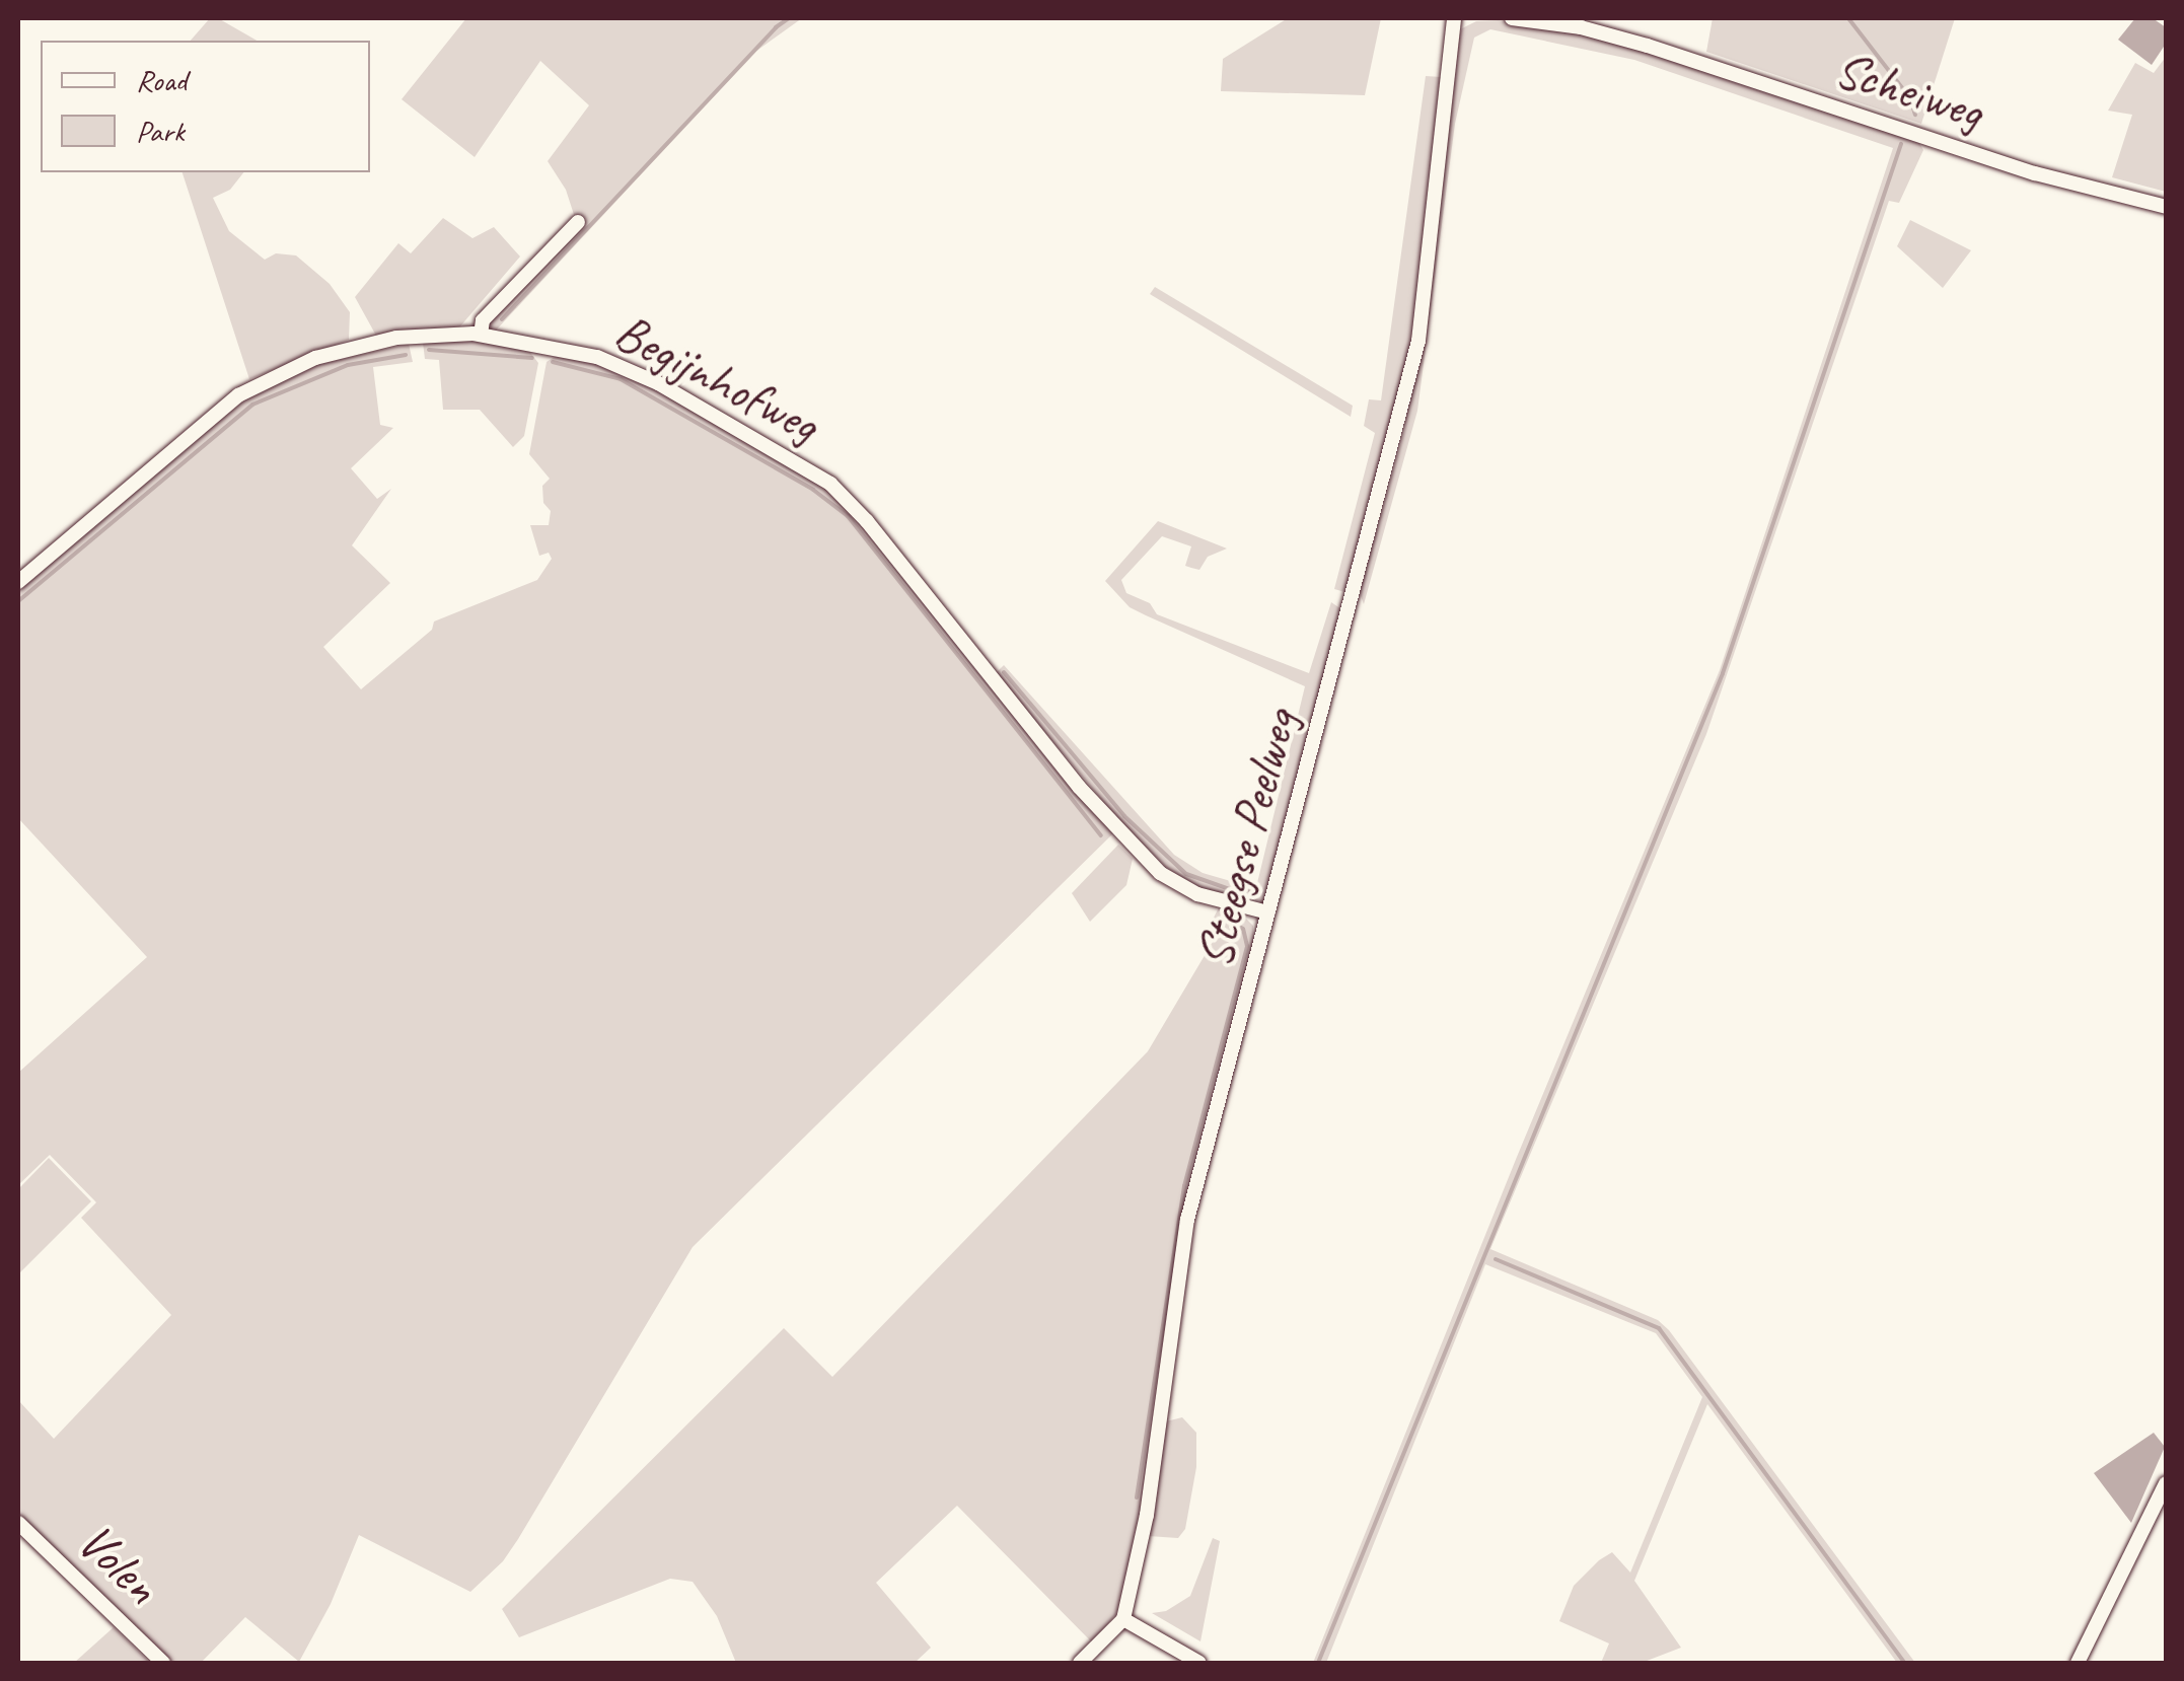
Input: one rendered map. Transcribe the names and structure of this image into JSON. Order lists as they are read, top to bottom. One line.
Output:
{"streets":{"street":["Scheiweg","Begijnhofweg","Steegse Peelweg","Volen"]},"crossings":[["Begijnhofweg","Steegse Peelweg"]],"legend":["Road","Park"]}
